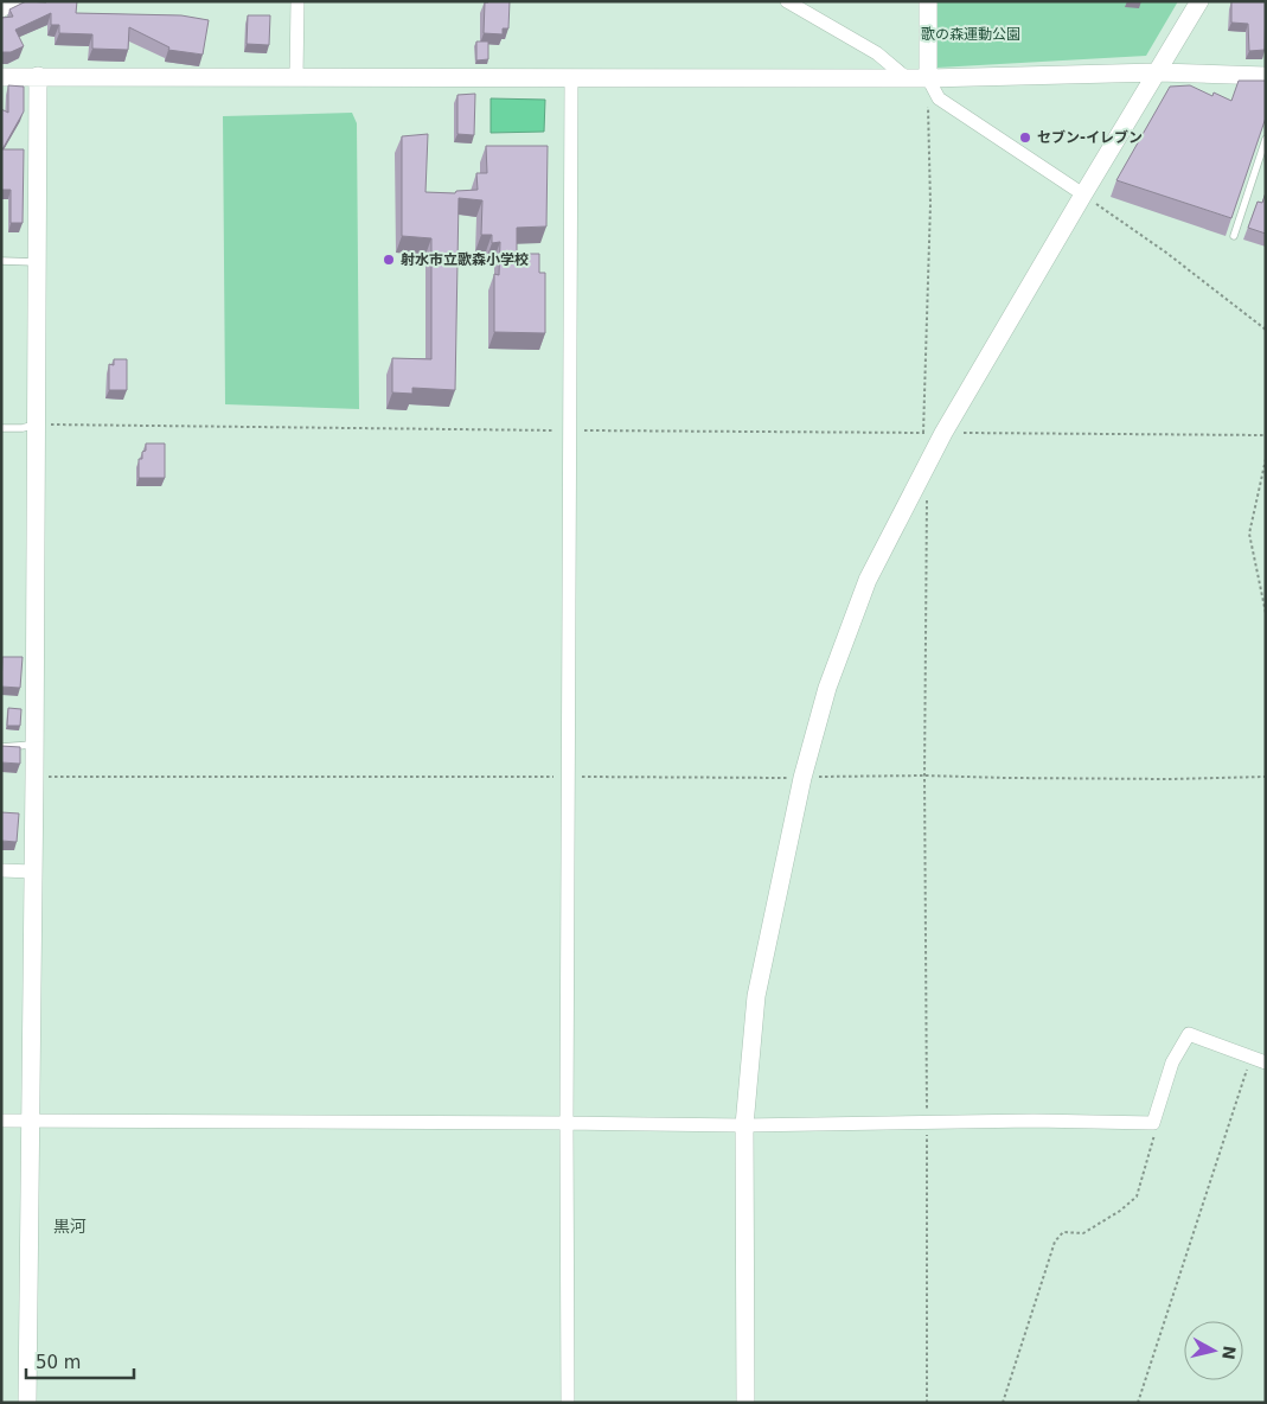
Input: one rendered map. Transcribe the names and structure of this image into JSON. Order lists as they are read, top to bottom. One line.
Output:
{"districts":["黒河"],"parks":["歌の森運動公園"],"places":["セブン-イレブン","射水市立歌森小学校"],"scale_bar":"50 m","north":"right"}
